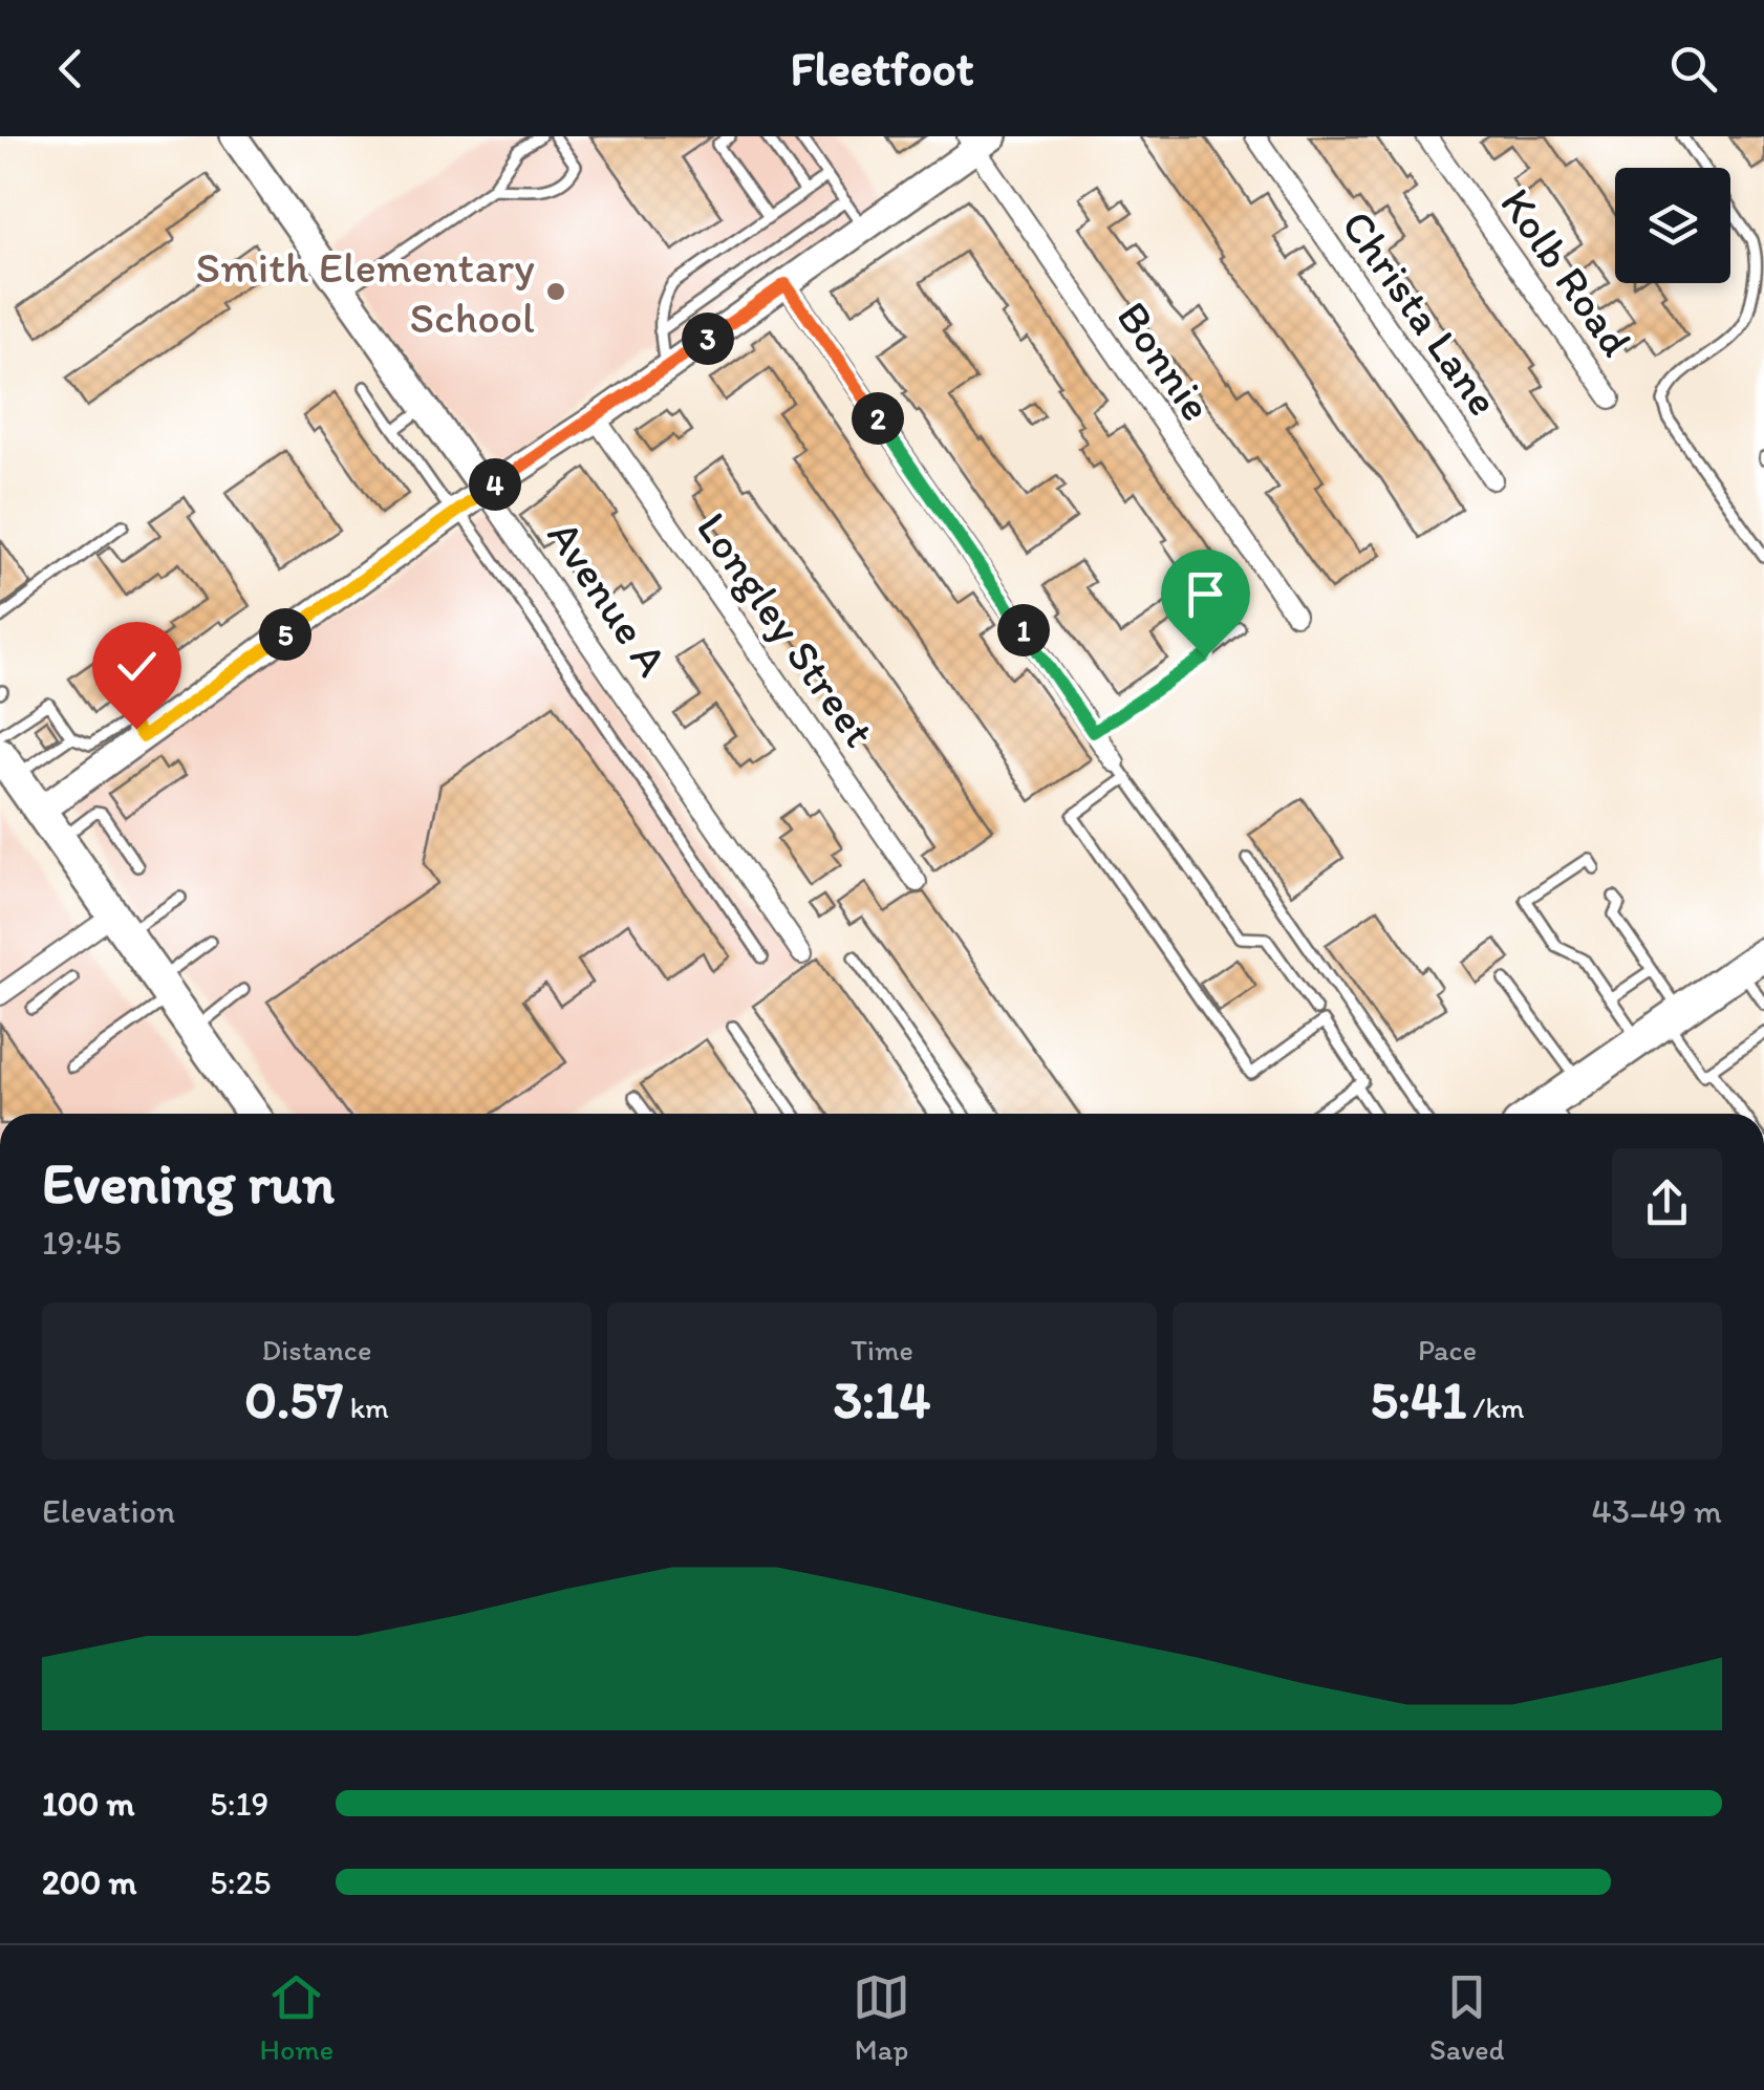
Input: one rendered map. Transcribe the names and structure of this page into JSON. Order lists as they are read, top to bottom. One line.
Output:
{"streets":{"street":["Kolb Road","Christa Lane","Bonnie","Avenue A","Longley Street"]},"places":["Smith Elementary School"],"page":{"header":"Fleetfoot","pins":["3","2","4","1","5"],"heading":["Evening run","19:45"],"stats":[["Distance","0.57 km"],["Time","3:14"],["Pace","5:41 /km"]],"chart":["Elevation","43–49 m"],"list":[{"name":"100 m","note":"5:19"},{"name":"200 m","note":"5:25"}],"tabs":["Home","Map","Saved"]}}
